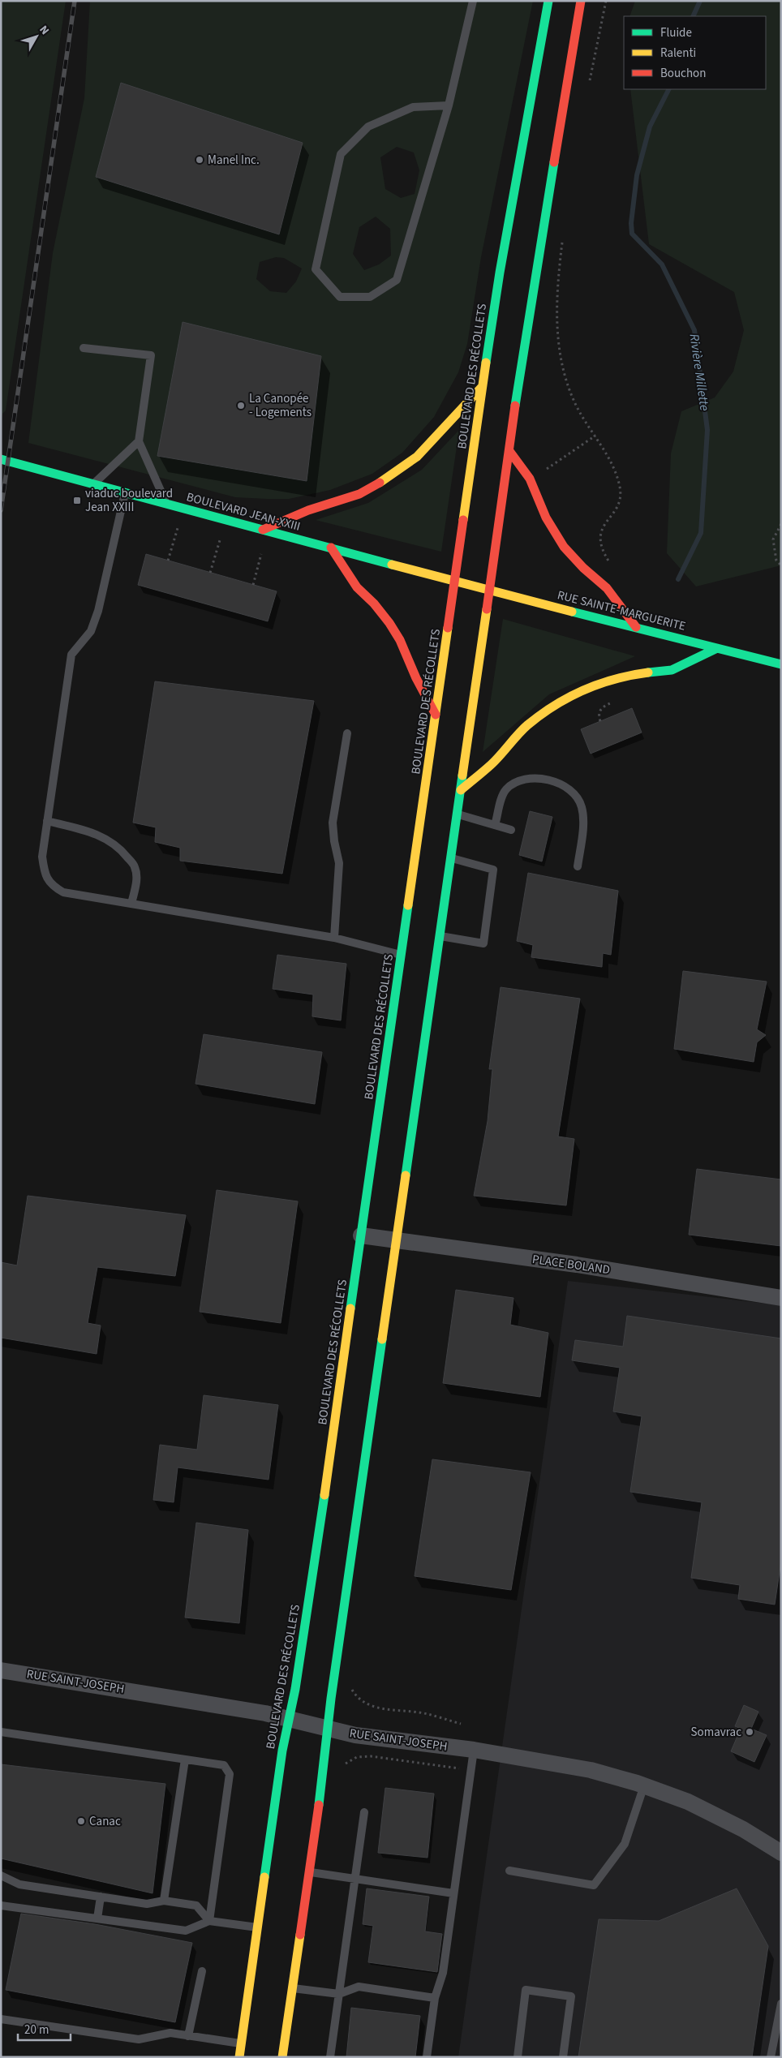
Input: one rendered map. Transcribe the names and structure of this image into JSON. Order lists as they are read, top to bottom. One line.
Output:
{"streets":{"main road":["BOULEVARD DES RÉCOLLETS","BOULEVARD JEAN-XXIII","RUE SAINTE-MARGUERITE"],"street":["PLACE BOLAND","RUE SAINT-JOSEPH"]},"crossings":[["BOULEVARD DES RÉCOLLETS","BOULEVARD JEAN-XXIII"],["BOULEVARD DES RÉCOLLETS","RUE SAINTE-MARGUERITE"],["BOULEVARD DES RÉCOLLETS","PLACE BOLAND"],["BOULEVARD DES RÉCOLLETS","RUE SAINT-JOSEPH"],["BOULEVARD JEAN-XXIII","RUE SAINTE-MARGUERITE"]],"water":["Rivière Millette"],"places":{"other":["Manel Inc.","La Canopée - Logements","Somavrac","Canac"],"transit":["viaduc boulevard Jean XXIII"]},"legend":["Fluide","Ralenti","Bouchon"],"scale_bar":"20 m","north":"top right"}
